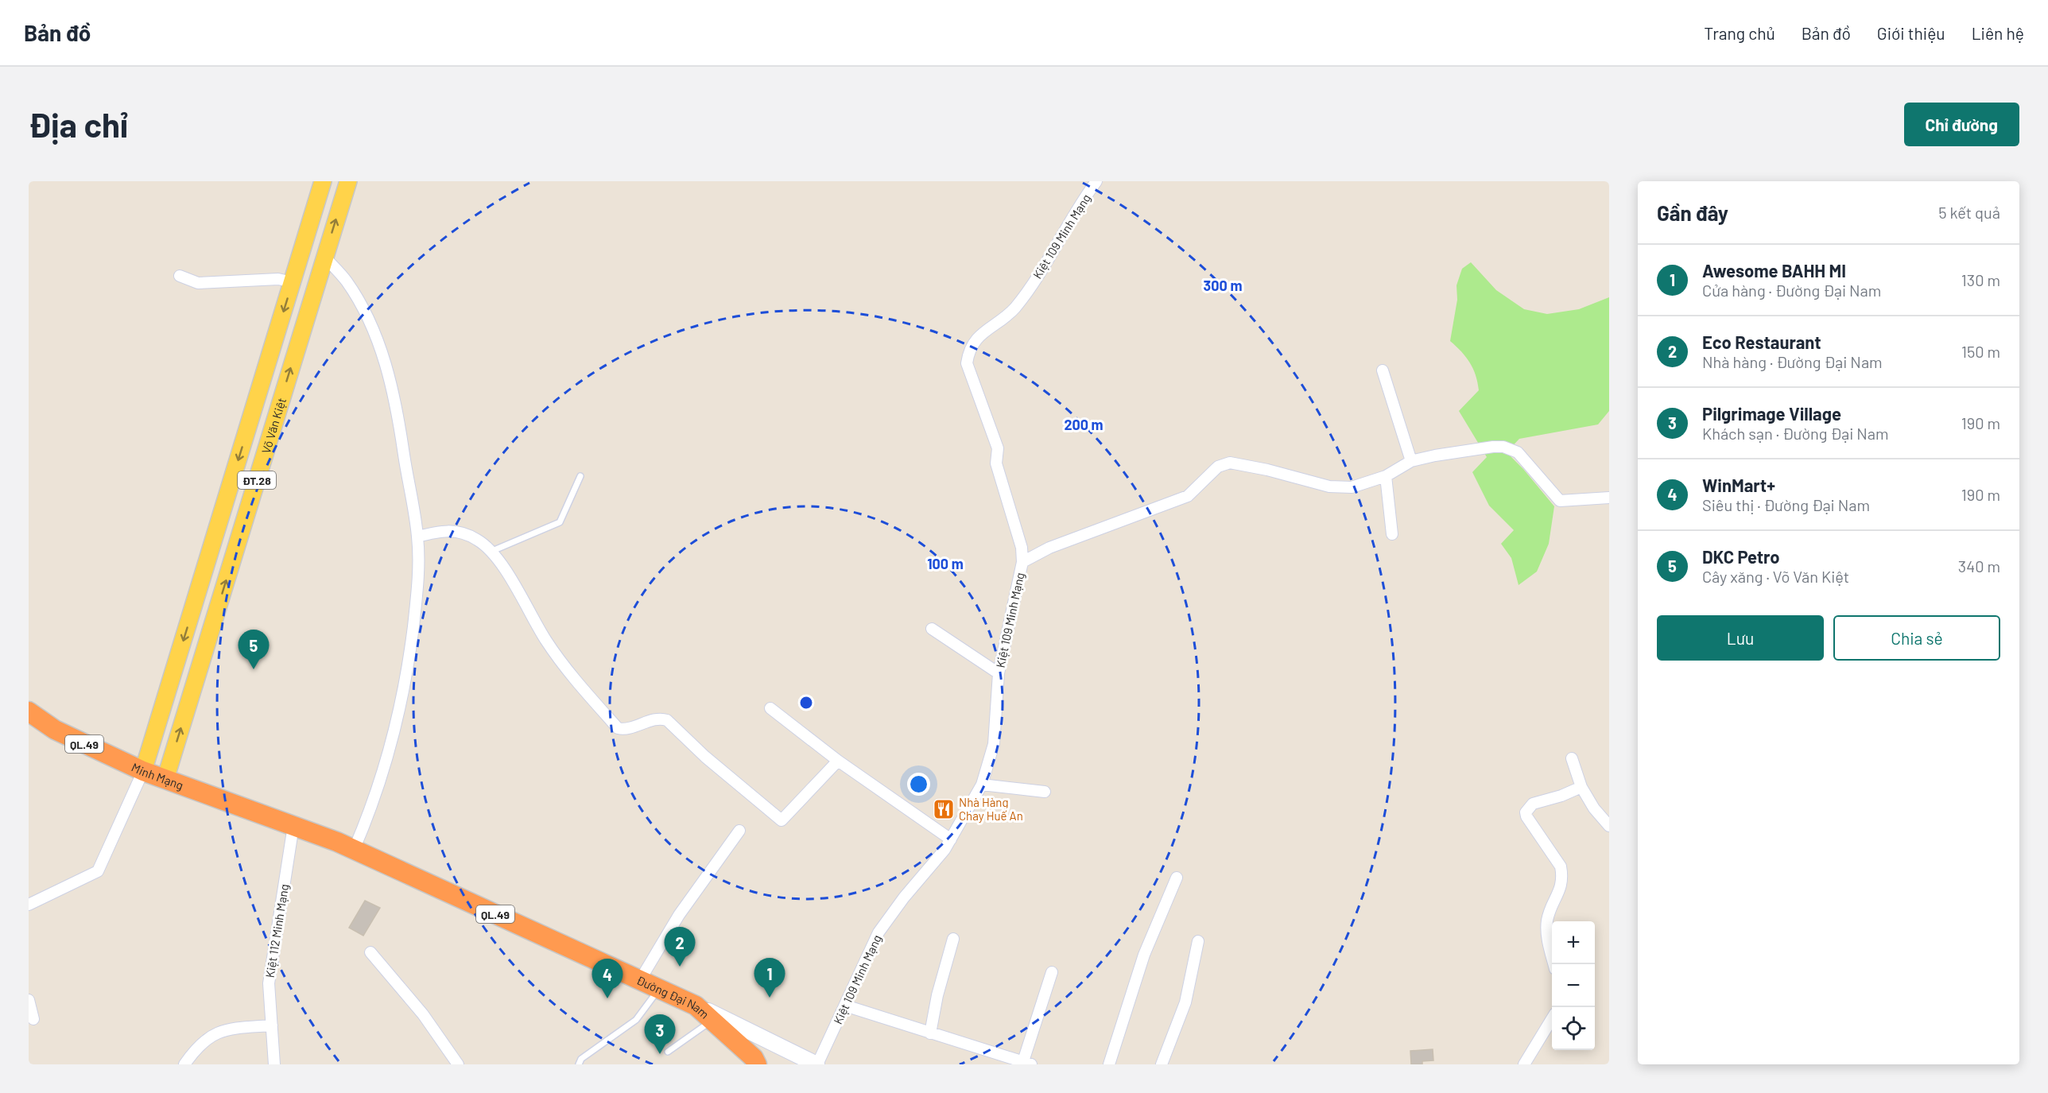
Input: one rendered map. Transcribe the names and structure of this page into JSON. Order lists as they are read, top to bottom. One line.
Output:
{"streets":{"highway":["QL.49","Minh Mạng","Đường Đại Nam"],"main road":["Võ Văn Kiệt","ĐT.28"],"street":["Kiệt 109 Minh Mạng","Kiệt 112 Minh Mạng"]},"crossings":[["Kiệt 109 Minh Mạng","Đường Đại Nam"],["Võ Văn Kiệt","Minh Mạng"],["QL.49","Đường Đại Nam"],["Minh Mạng","Kiệt 112 Minh Mạng"],["Minh Mạng","Đường Đại Nam"],["Kiệt 112 Minh Mạng","Đường Đại Nam"]],"places":{"restaurant":["Nhà Hàng Chay Huế An"]},"page":{"header":"Bản đồ","nav":["Trang chủ","Bản đồ","Giới thiệu","Liên hệ"],"buttons":["Chỉ đường",["Lưu","Chia sẻ"]],"title":"Địa chỉ","heading":["Gần đây","5 kết quả"],"list":[{"mark":"1","name":"Awesome BAHH MI","note":"Cửa hàng · Đường Đại Nam","value":"130 m"},{"mark":"2","name":"Eco Restaurant","note":"Nhà hàng · Đường Đại Nam","value":"150 m"},{"mark":"3","name":"Pilgrimage Village","note":"Khách sạn · Đường Đại Nam","value":"190 m"},{"mark":"4","name":"WinMart+","note":"Siêu thị · Đường Đại Nam","value":"190 m"},{"mark":"5","name":"DKC Petro","note":"Cây xăng · Võ Văn Kiệt","value":"340 m"}],"pins":["5","2","1","4","3"],"map_buttons":["+","−"]},"rings":["300 m","200 m","100 m"]}
